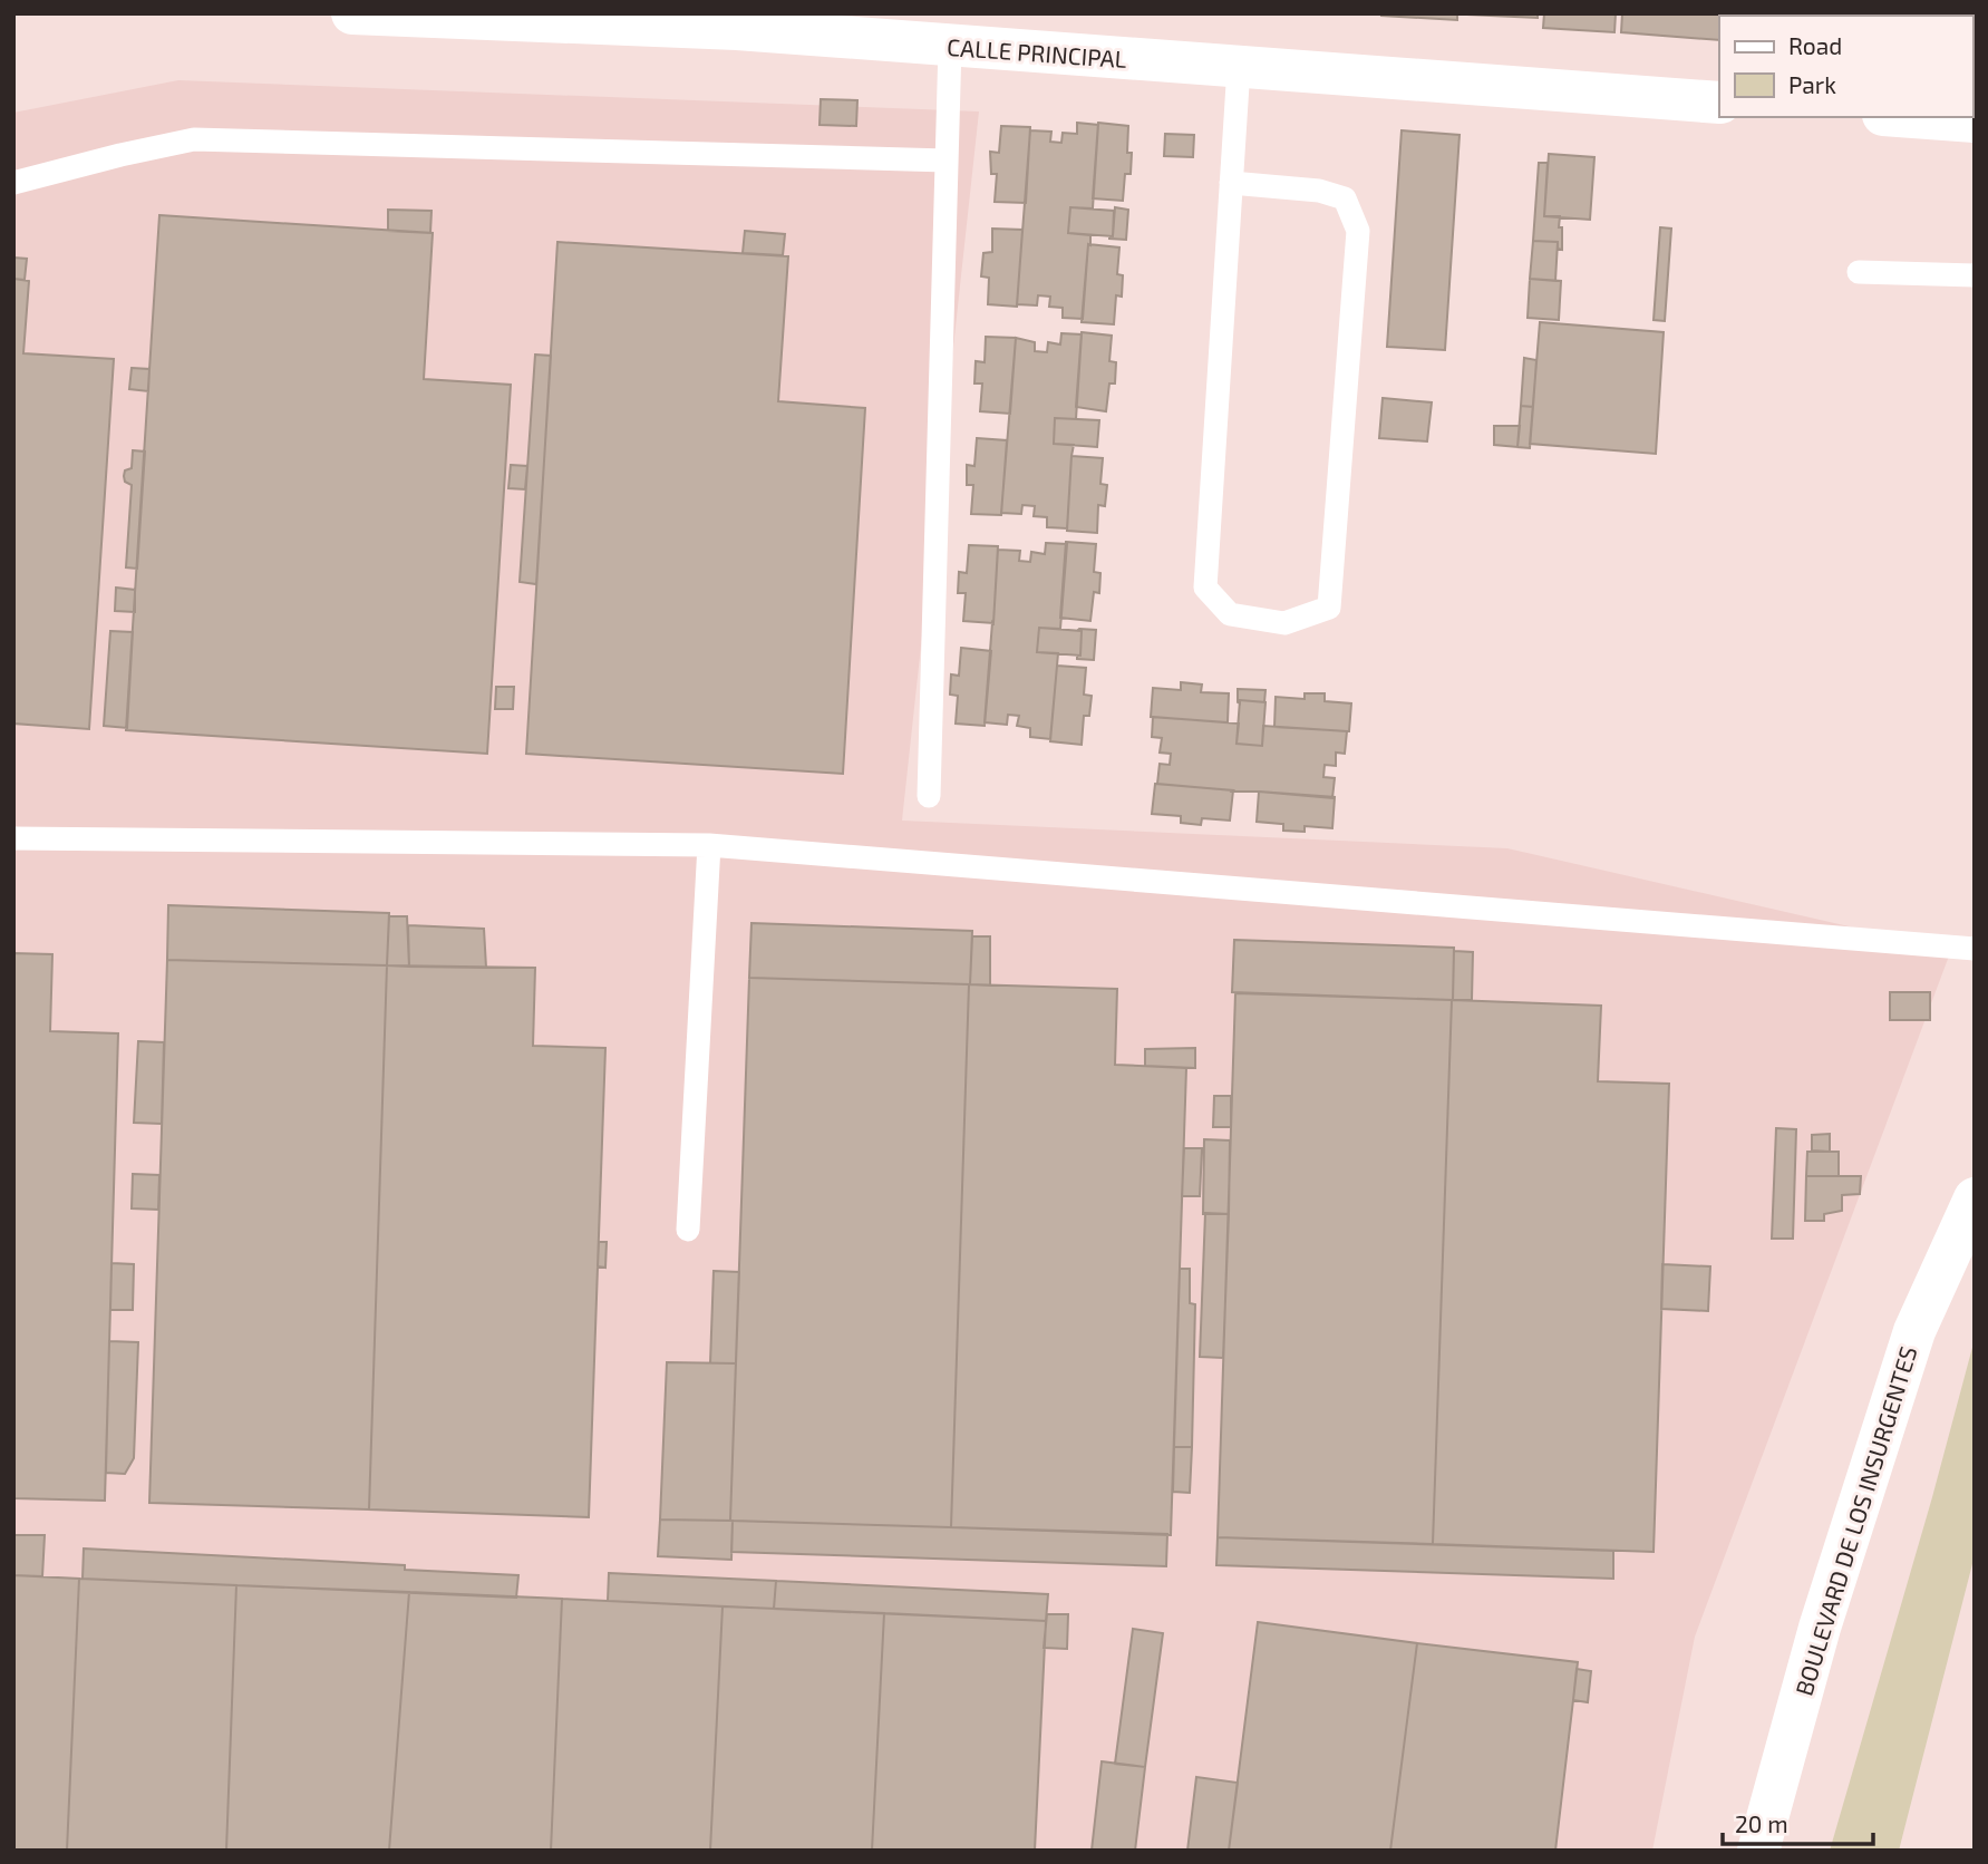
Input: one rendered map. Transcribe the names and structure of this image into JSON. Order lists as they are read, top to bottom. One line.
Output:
{"streets":{"street":["CALLE PRINCIPAL","BOULEVARD DE LOS INSURGENTES"]},"legend":["Road","Park"],"scale_bar":"20 m"}
